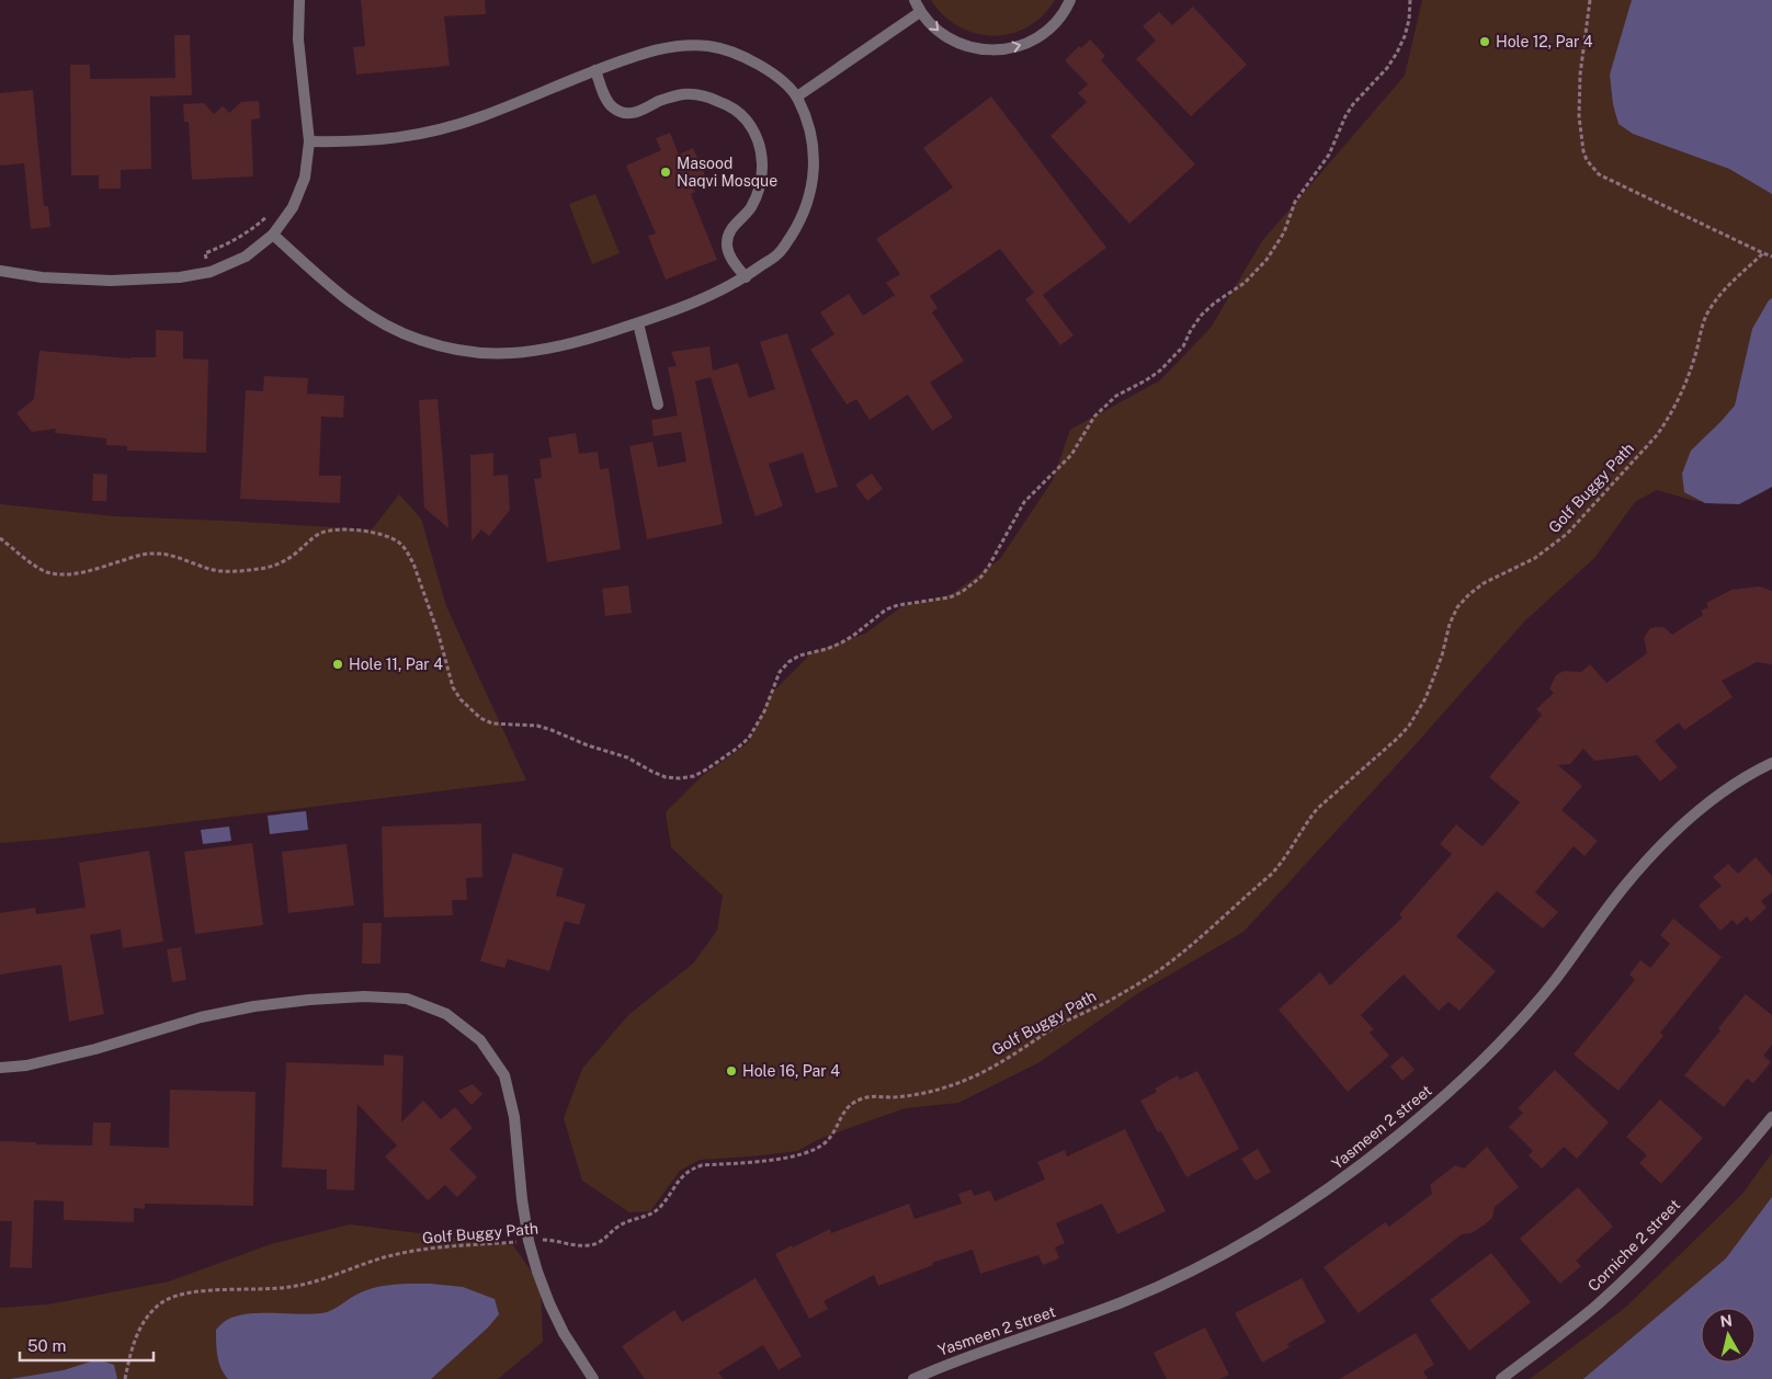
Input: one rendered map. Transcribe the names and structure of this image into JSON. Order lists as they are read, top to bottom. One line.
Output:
{"streets":{"street":["Yasmeen 2 street","Corniche 2 street"],"path":["Golf Buggy Path"]},"places":["Hole 12, Par 4","Masood Naqvi Mosque","Hole 11, Par 4","Hole 16, Par 4"],"scale_bar":"50 m","north":"top"}
